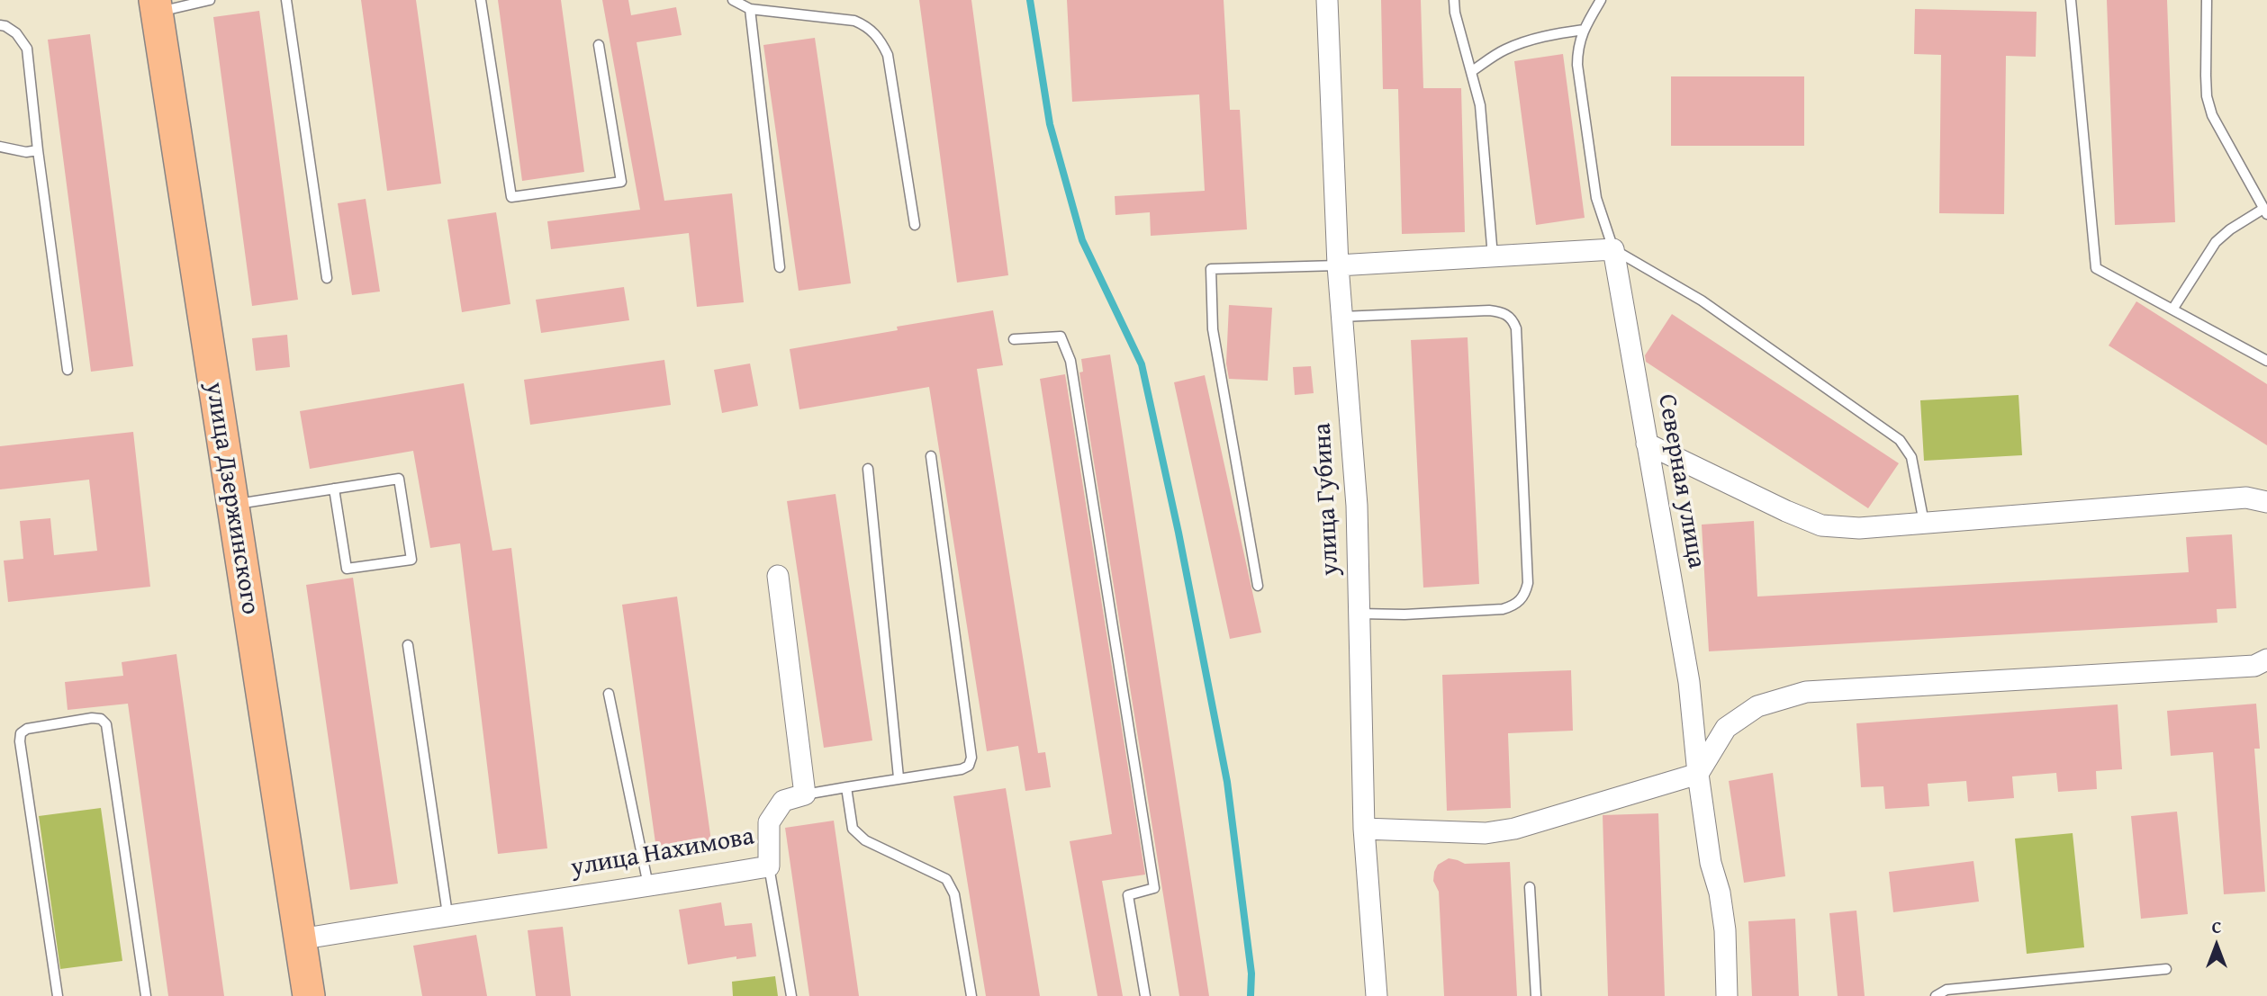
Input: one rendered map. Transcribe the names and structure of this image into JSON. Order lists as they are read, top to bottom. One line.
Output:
{"streets":{"main road":["улица Дзержинского"],"street":["Северная улица","улица Губина","улица Нахимова"]},"crossings":[["улица Дзержинского","улица Нахимова"]],"north":"top"}
